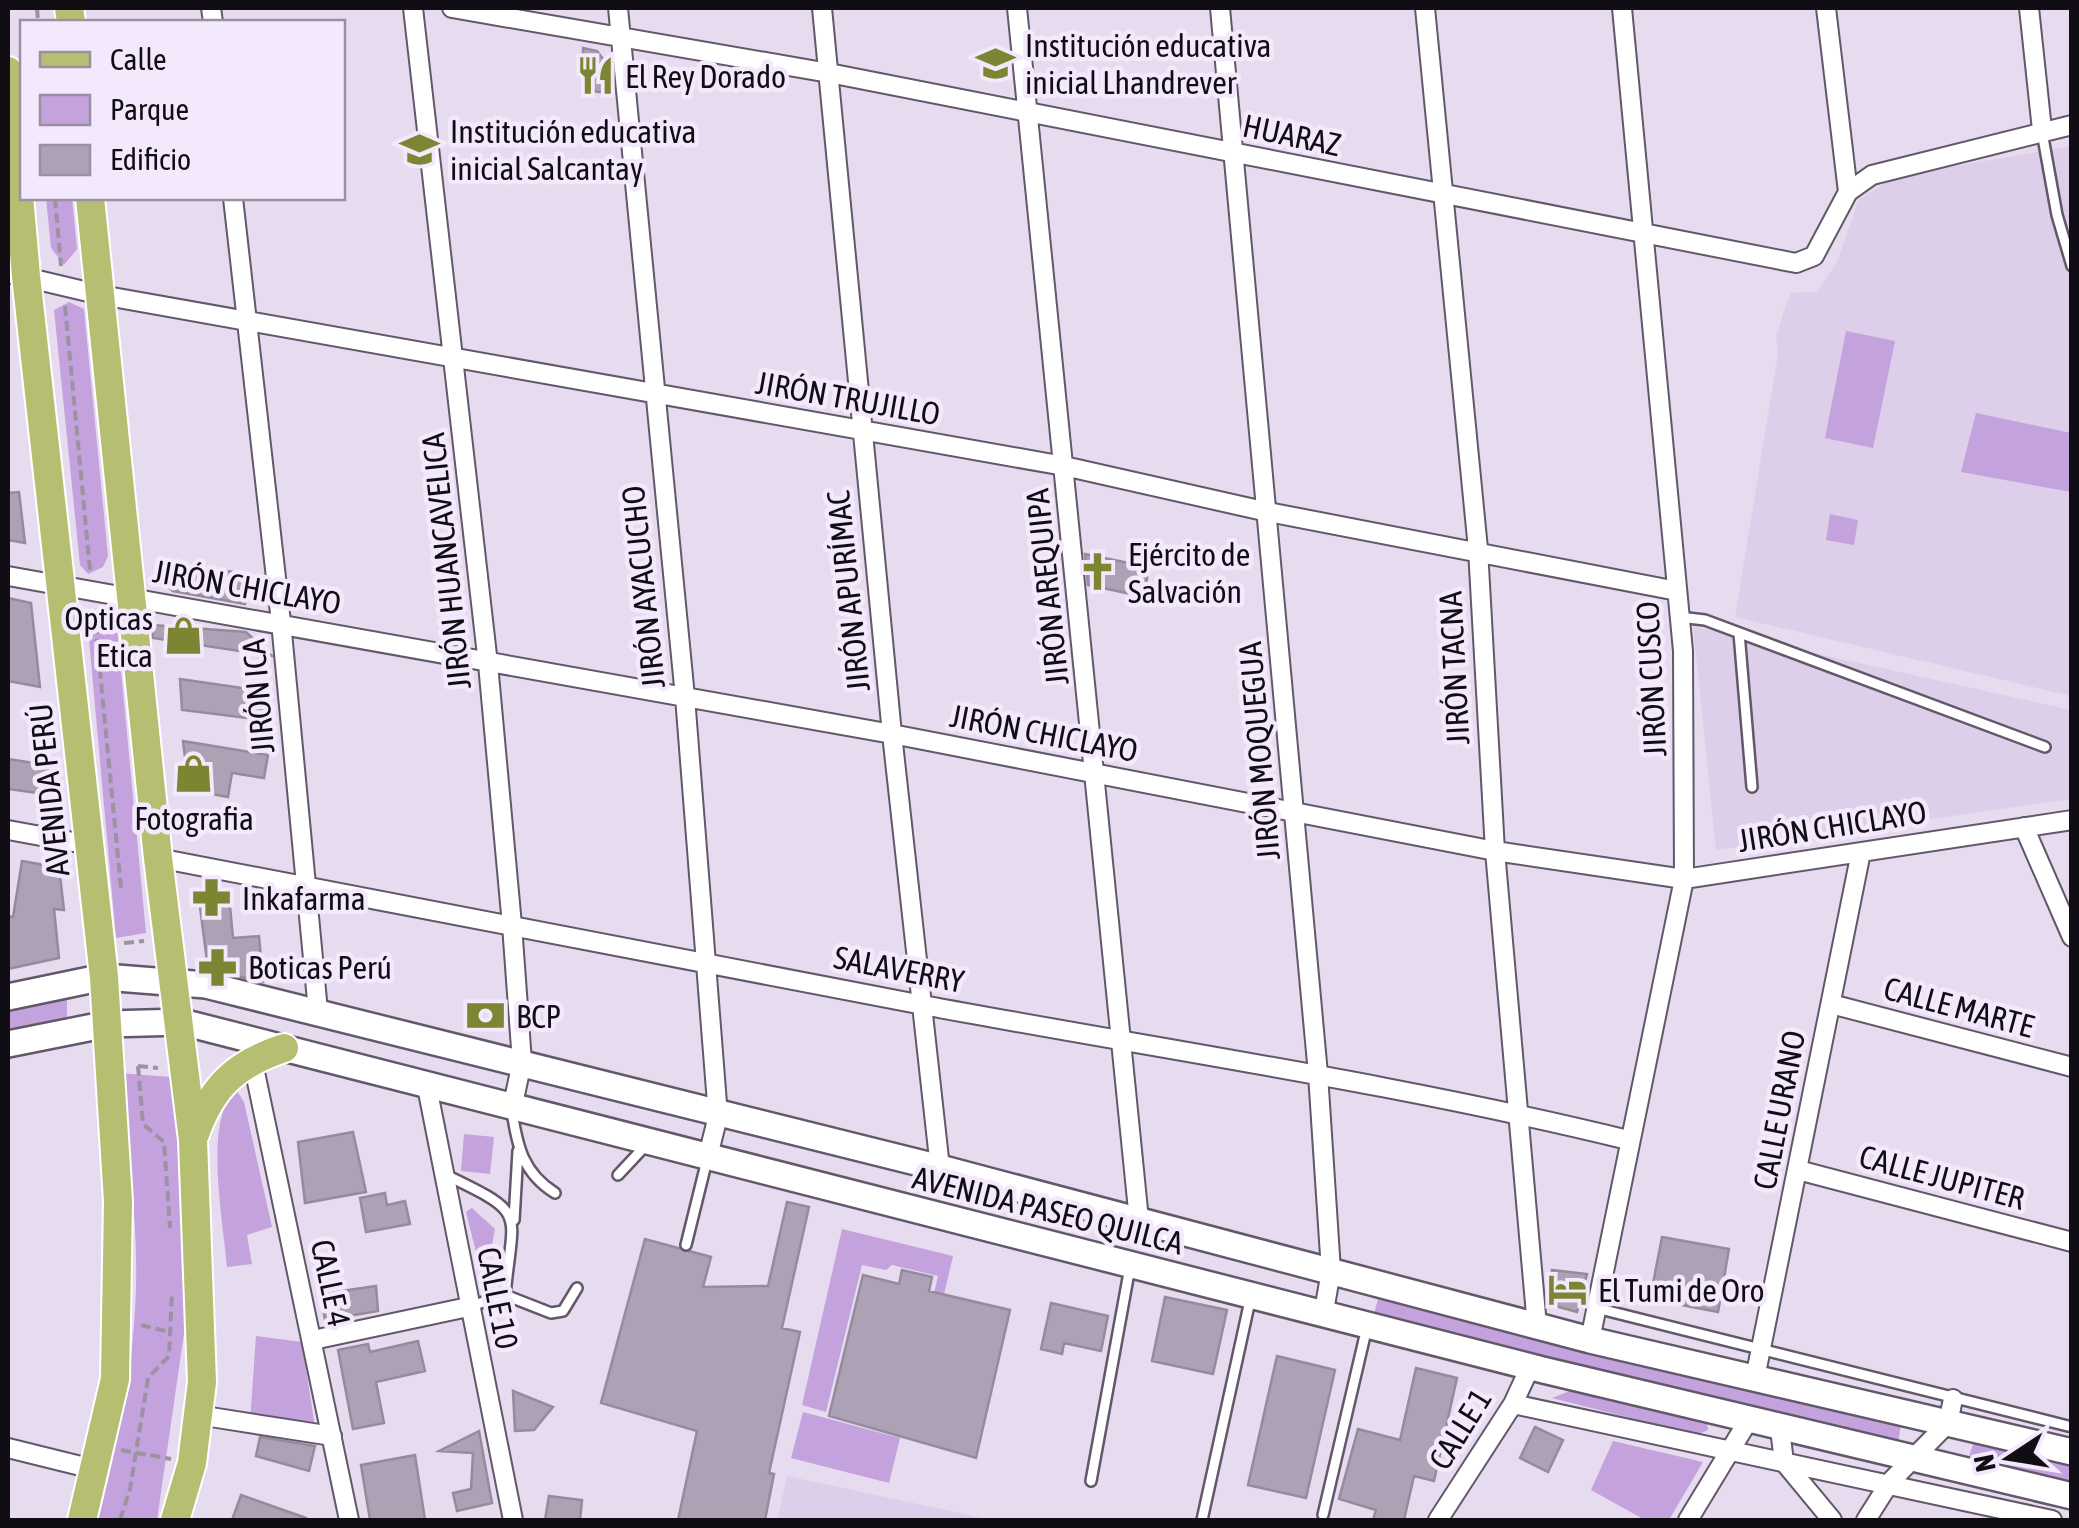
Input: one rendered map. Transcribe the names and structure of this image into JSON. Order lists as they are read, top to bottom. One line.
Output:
{"streets":{"main road":["AVENIDA PERÚ","AVENIDA PASEO QUILCA"],"street":["HUARAZ","JIRÓN TRUJILLO","JIRÓN HUANCAVELICA","JIRÓN CHICLAYO","JIRÓN AYACUCHO","JIRÓN AREQUIPA","JIRÓN APURÍMAC","JIRÓN TACNA","JIRÓN CUSCO","JIRÓN ICA","JIRÓN MOQUEGUA","SALAVERRY","CALLE MARTE","CALLE URANO","CALLE JUPITER","CALLE 4","CALLE 10","CALLE 1"]},"crossings":[["HUARAZ","JIRÓN AYACUCHO"],["HUARAZ","JIRÓN AREQUIPA"],["HUARAZ","JIRÓN APURÍMAC"],["HUARAZ","JIRÓN TACNA"],["HUARAZ","JIRÓN CUSCO"],["HUARAZ","JIRÓN MOQUEGUA"],["JIRÓN TRUJILLO","JIRÓN HUANCAVELICA"],["JIRÓN TRUJILLO","JIRÓN AYACUCHO"],["JIRÓN TRUJILLO","JIRÓN AREQUIPA"],["JIRÓN TRUJILLO","JIRÓN APURÍMAC"],["JIRÓN TRUJILLO","JIRÓN TACNA"],["JIRÓN TRUJILLO","JIRÓN CUSCO"],["JIRÓN TRUJILLO","JIRÓN ICA"],["JIRÓN TRUJILLO","JIRÓN MOQUEGUA"],["JIRÓN TRUJILLO","AVENIDA PERÚ"],["JIRÓN HUANCAVELICA","JIRÓN CHICLAYO"],["JIRÓN HUANCAVELICA","SALAVERRY"],["JIRÓN HUANCAVELICA","AVENIDA PASEO QUILCA"],["JIRÓN CHICLAYO","JIRÓN AYACUCHO"],["JIRÓN CHICLAYO","JIRÓN AREQUIPA"],["JIRÓN CHICLAYO","JIRÓN APURÍMAC"],["JIRÓN CHICLAYO","JIRÓN TACNA"],["JIRÓN CHICLAYO","JIRÓN CUSCO"],["JIRÓN CHICLAYO","JIRÓN ICA"],["JIRÓN CHICLAYO","JIRÓN MOQUEGUA"],["JIRÓN CHICLAYO","AVENIDA PERÚ"],["JIRÓN CHICLAYO","CALLE URANO"],["JIRÓN AYACUCHO","SALAVERRY"],["JIRÓN AYACUCHO","AVENIDA PASEO QUILCA"],["JIRÓN AREQUIPA","SALAVERRY"],["JIRÓN AREQUIPA","AVENIDA PASEO QUILCA"],["JIRÓN APURÍMAC","SALAVERRY"],["JIRÓN APURÍMAC","AVENIDA PASEO QUILCA"],["JIRÓN TACNA","SALAVERRY"],["JIRÓN TACNA","AVENIDA PASEO QUILCA"],["JIRÓN CUSCO","SALAVERRY"],["JIRÓN CUSCO","AVENIDA PASEO QUILCA"],["JIRÓN ICA","SALAVERRY"],["JIRÓN ICA","AVENIDA PASEO QUILCA"],["JIRÓN MOQUEGUA","SALAVERRY"],["JIRÓN MOQUEGUA","AVENIDA PASEO QUILCA"],["AVENIDA PERÚ","AVENIDA PASEO QUILCA"],["CALLE MARTE","CALLE URANO"],["CALLE URANO","CALLE JUPITER"],["CALLE URANO","AVENIDA PASEO QUILCA"],["AVENIDA PASEO QUILCA","CALLE 10"],["AVENIDA PASEO QUILCA","CALLE 1"]],"places":{"school or university":["Institución educativa inicial Lhandrever","Institución educativa inicial Salcantay"],"restaurant":["El Rey Dorado"],"church":["Ejército de Salvación"],"shop":["Opticas Etica","Fotografia"],"pharmacy":["Inkafarma","Boticas Perú"],"bank":["BCP"],"hotel":["El Tumi de Oro"]},"legend":["Calle","Parque","Edificio"],"north":"left"}
